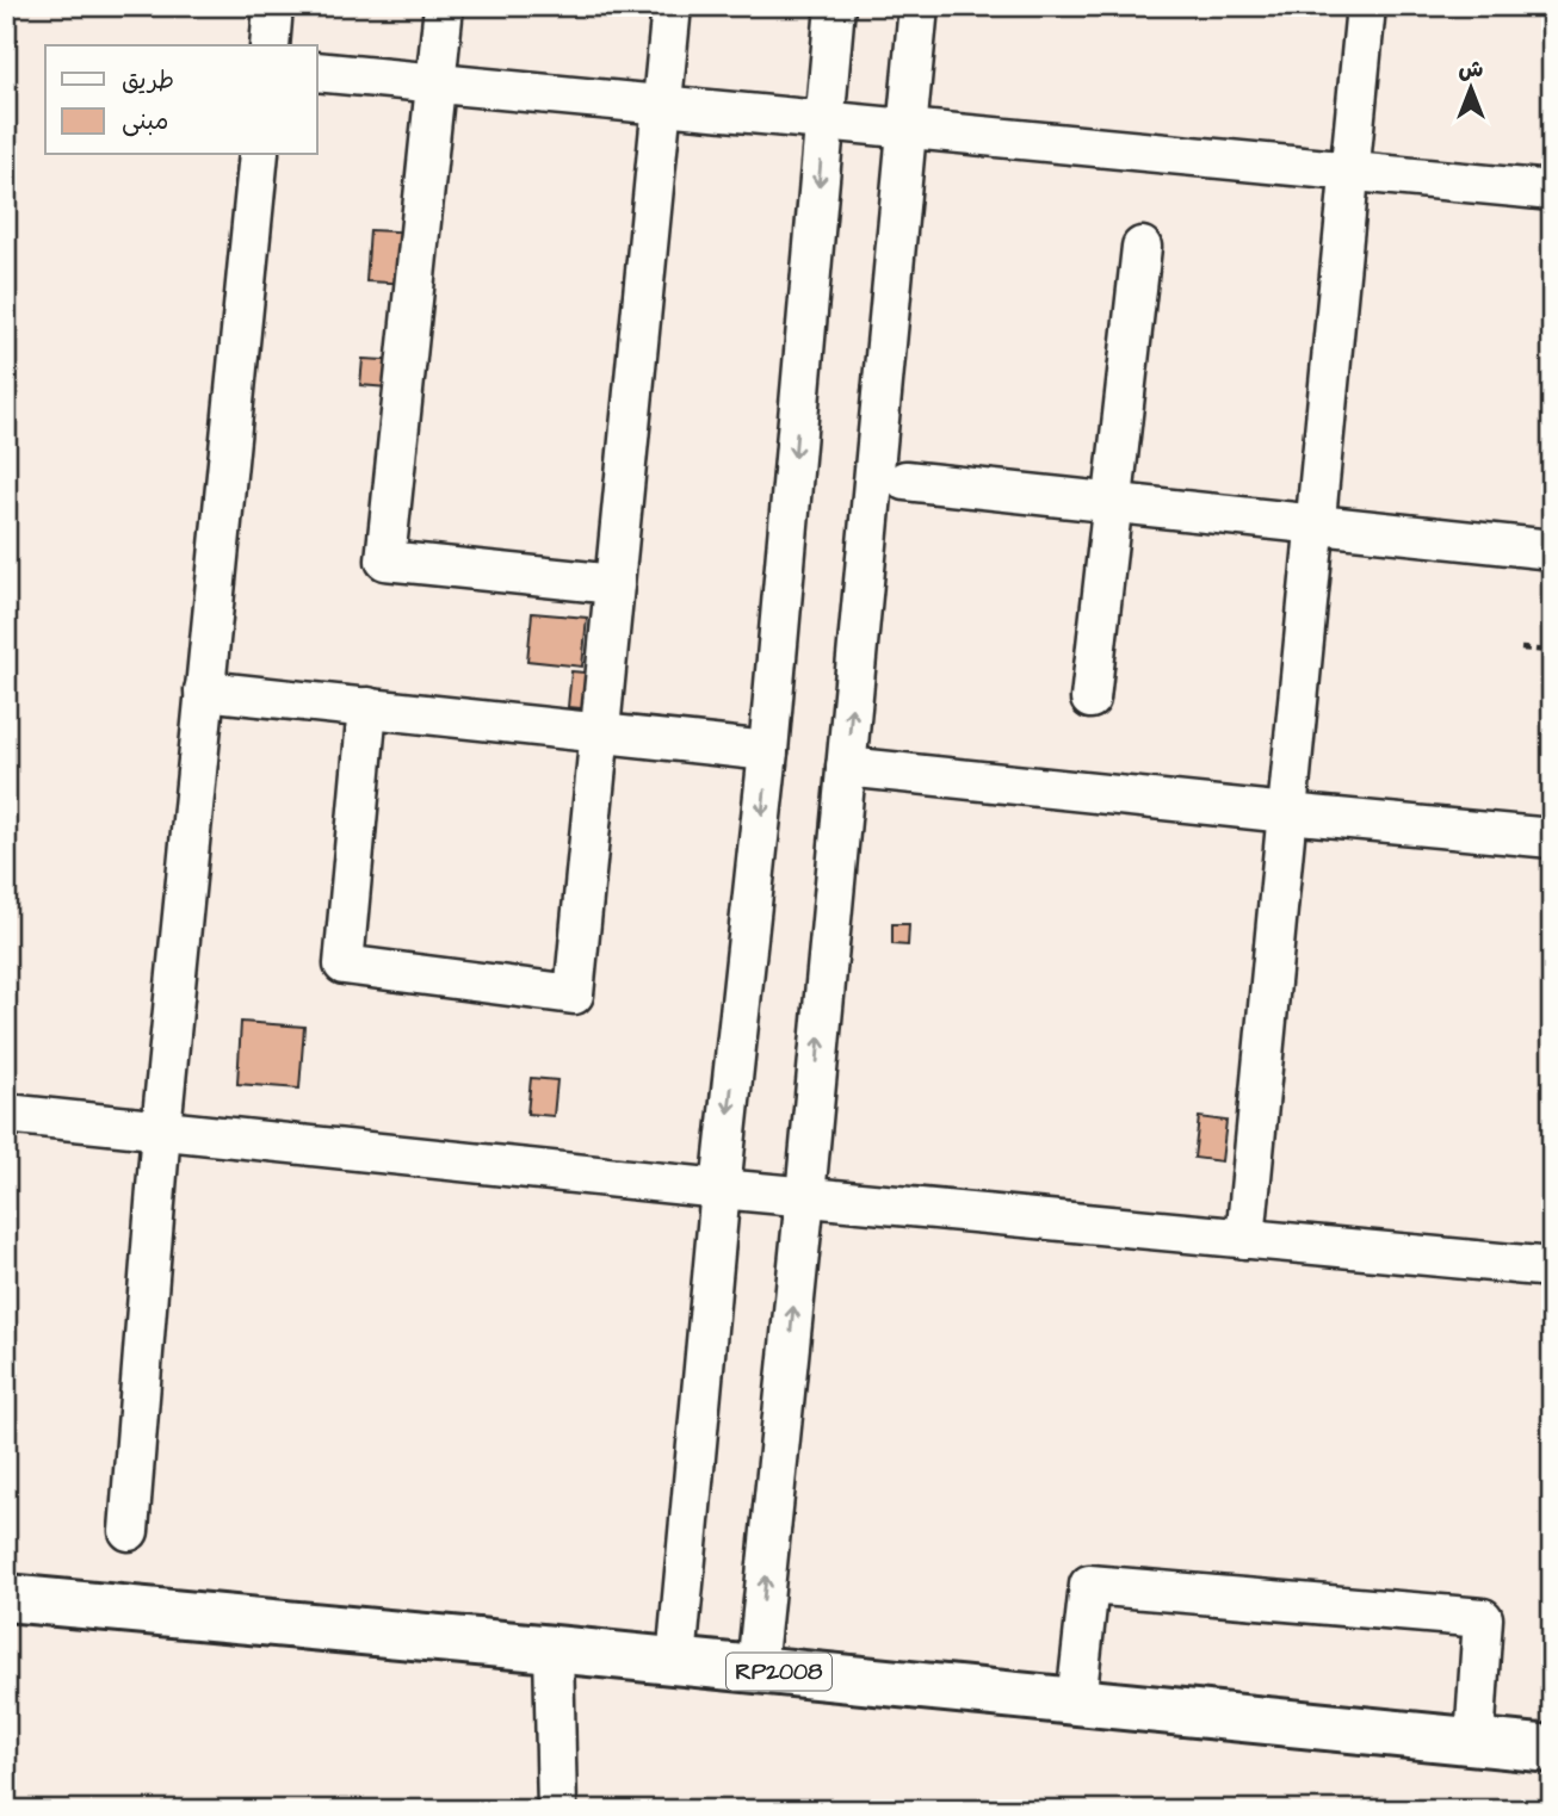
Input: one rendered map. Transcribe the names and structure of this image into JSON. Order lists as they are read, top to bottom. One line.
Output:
{"streets":{"highway":["RP2008"]},"legend":["طريق","مبنى"],"north":"top"}
